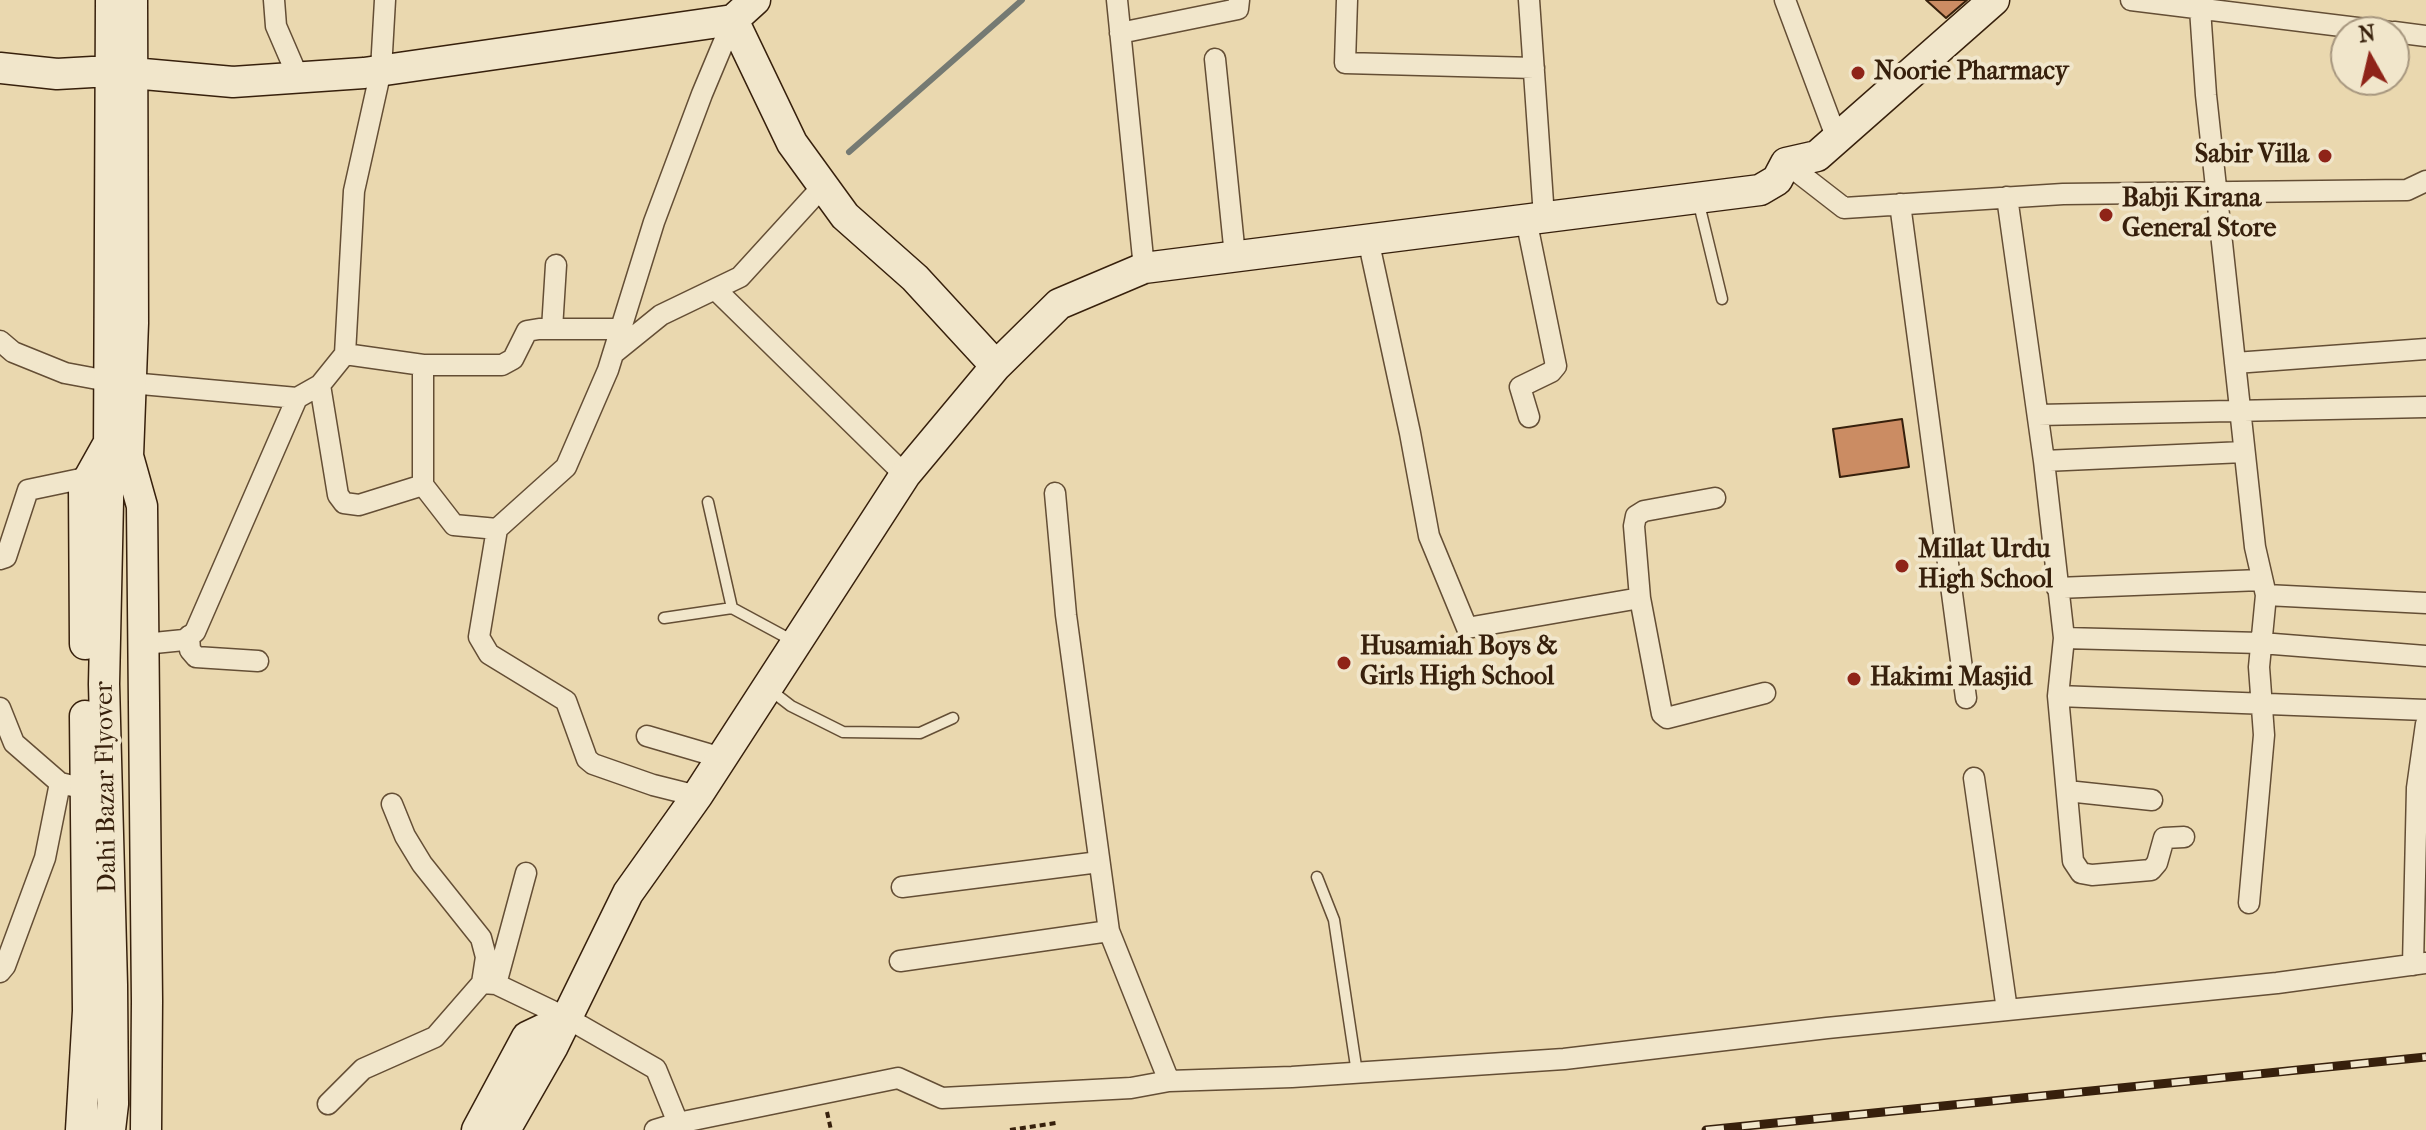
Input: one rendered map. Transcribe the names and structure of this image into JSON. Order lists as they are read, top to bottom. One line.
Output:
{"streets":{"street":["Dahi Bazar Flyover"]},"places":["Noorie Pharmacy","Sabir Villa","Babji Kirana General Store","Millat Urdu High School","Husamiah Boys & Girls High School","Hakimi Masjid"],"north":"top"}
